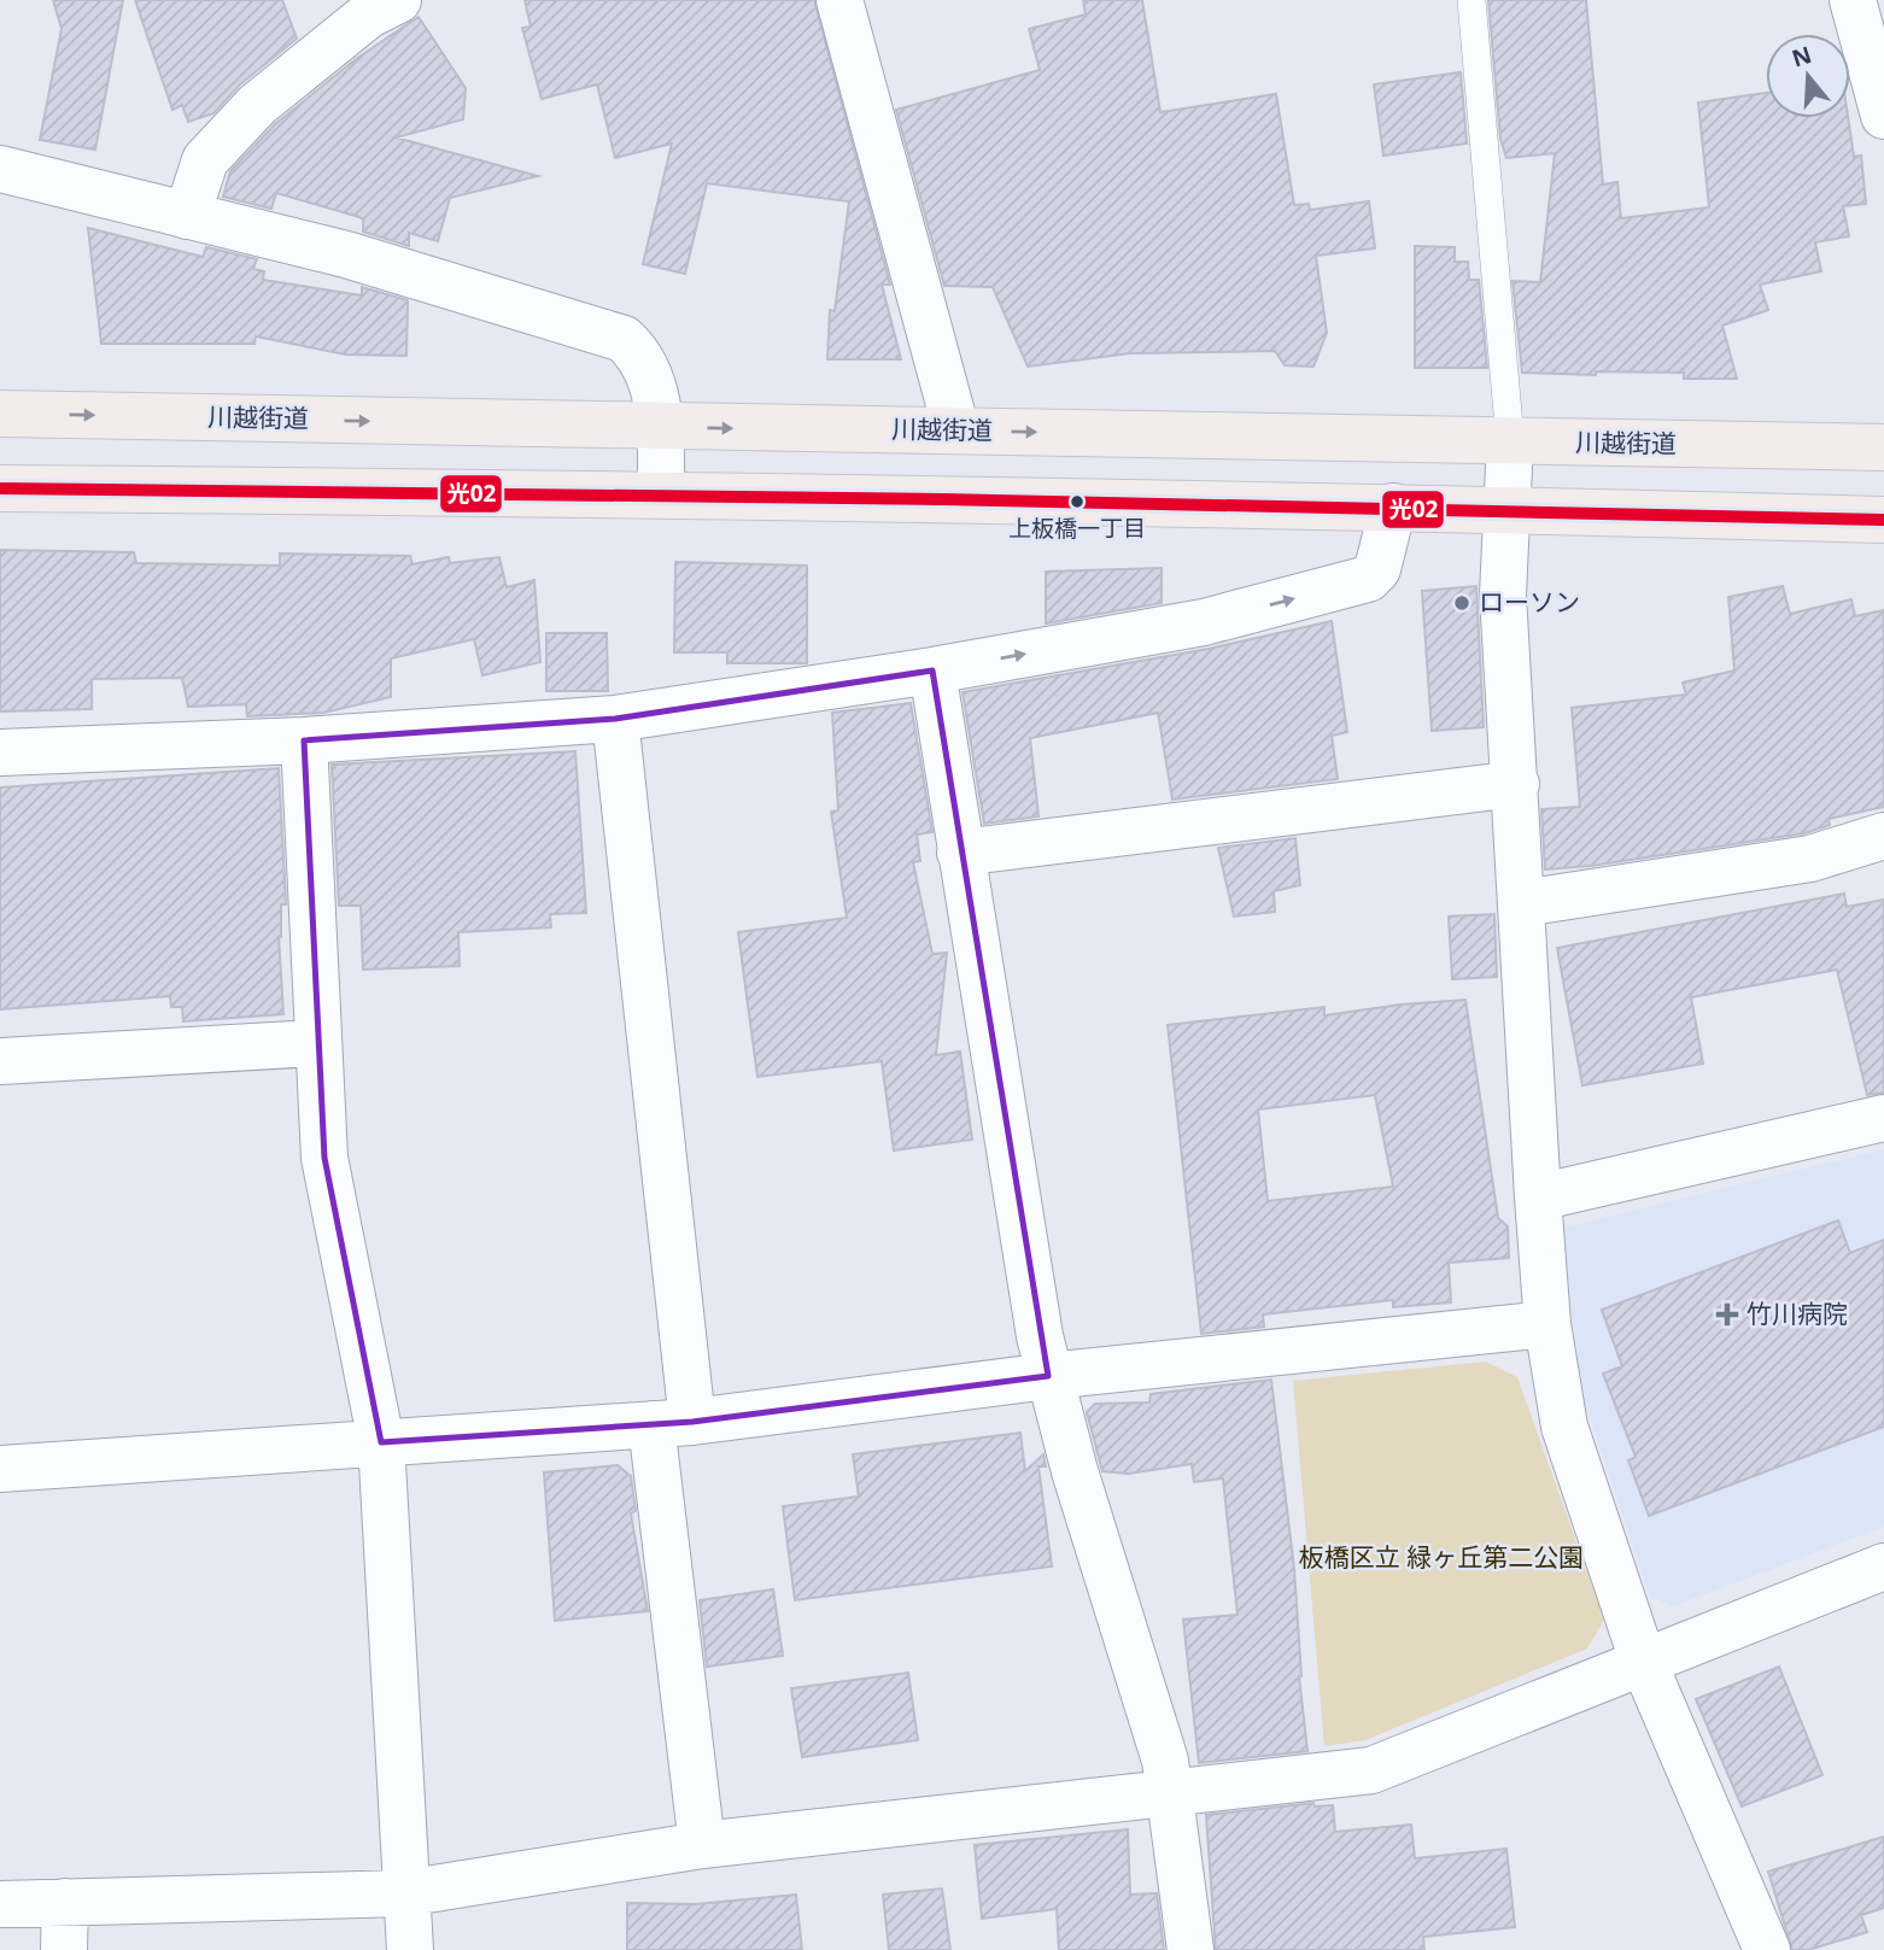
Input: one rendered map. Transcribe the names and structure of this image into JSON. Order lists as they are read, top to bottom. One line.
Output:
{"streets":{"highway":["川越街道"]},"parks":["板橋区立 緑ヶ丘第二公園"],"places":{"other":["上板橋一丁目","ローソン"],"health":["竹川病院"]},"lines":["transit line 光02"],"north":"top"}
